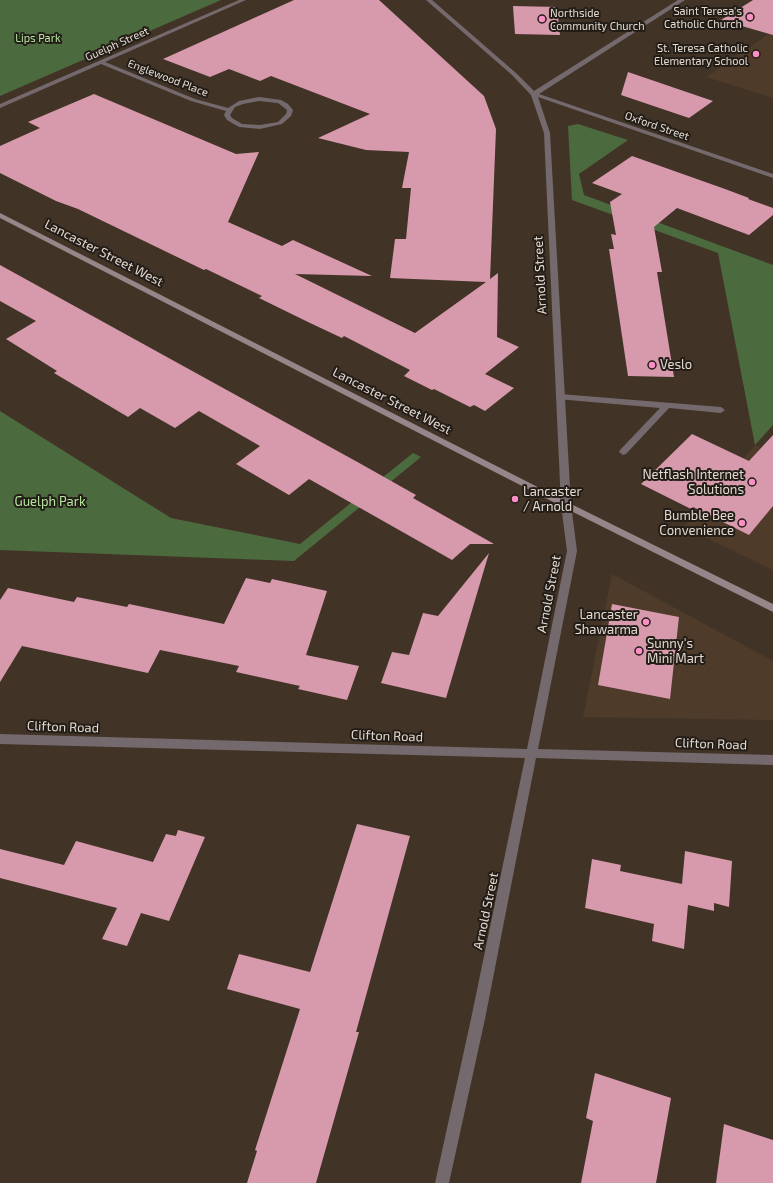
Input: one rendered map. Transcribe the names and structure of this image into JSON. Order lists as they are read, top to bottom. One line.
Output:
{"streets":{"main road":["Lancaster Street West"],"street":["Guelph Street","Englewood Place","Oxford Street","Arnold Street","Clifton Road"]},"crossings":[["Guelph Street","Englewood Place"],["Oxford Street","Arnold Street"],["Lancaster Street West","Arnold Street"],["Arnold Street","Clifton Road"]],"parks":["Lips Park","Guelph Park"],"places":["Saint Teresa's Catholic Church","Northside Community Church","St. Teresa Catholic Elementary School","Veslo","Netflash Internet Solutions","Lancaster / Arnold","Bumble Bee Convenience","Lancaster Shawarma","Sunny's Mini Mart"]}
